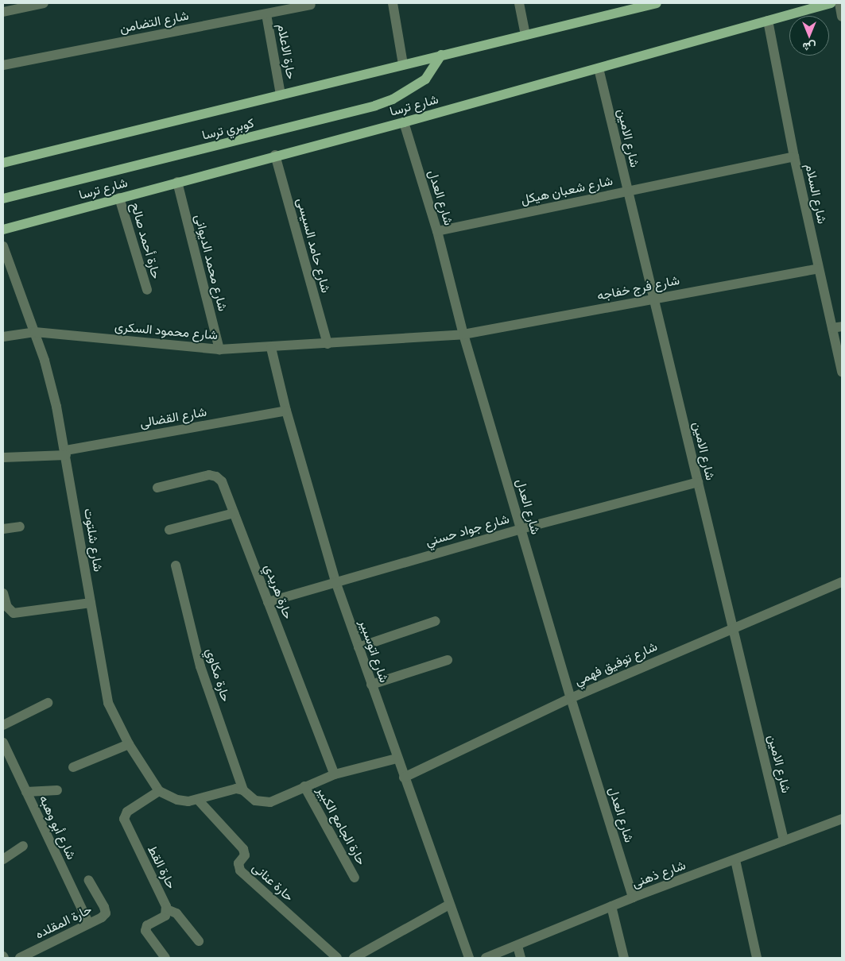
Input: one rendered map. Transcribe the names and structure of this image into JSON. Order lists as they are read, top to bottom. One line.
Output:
{"streets":{"main road":["شارع ترسا","كوبري ترسا"],"street":["شارع التضامن","حارة الاعلام","شارع الامين","شارع شعبان هيكل","شارع السلام","شارع العدل","حارة أحمد صالح","شارع حامد السيسى","شارع محمد الديوانى","شارع فرج خفاجه","شارع محمود السكرى","شارع القضالى","شارع جواد حسني","شارع شلتوت","حارة هريدي","شارع اتوسبير","شارع توفيق فهمي","حارة مكاوي","حارة الجامع الكبير","شارع أبو وهبه","حارة القط","شارع ذهنى","حارة عنانى","حارة المقلده"]},"crossings":[["شارع التضامن","حارة الاعلام"],["شارع ترسا","شارع الامين"],["شارع ترسا","شارع السلام"],["شارع ترسا","شارع العدل"],["شارع ترسا","حارة أحمد صالح"],["شارع ترسا","شارع حامد السيسى"],["شارع ترسا","شارع محمد الديوانى"],["شارع الامين","شارع شعبان هيكل"],["شارع الامين","شارع فرج خفاجه"],["شارع الامين","شارع جواد حسني"],["شارع الامين","شارع توفيق فهمي"],["شارع الامين","شارع ذهنى"],["شارع شعبان هيكل","شارع السلام"],["شارع شعبان هيكل","شارع العدل"],["شارع السلام","شارع فرج خفاجه"],["شارع العدل","شارع فرج خفاجه"],["شارع العدل","شارع جواد حسني"],["شارع العدل","شارع توفيق فهمي"],["شارع العدل","شارع ذهنى"],["شارع حامد السيسى","شارع فرج خفاجه"],["شارع حامد السيسى","شارع محمود السكرى"],["شارع محمد الديوانى","شارع محمود السكرى"],["شارع فرج خفاجه","شارع محمود السكرى"],["شارع محمود السكرى","شارع شلتوت"],["شارع محمود السكرى","شارع اتوسبير"],["شارع القضالى","شارع شلتوت"],["شارع القضالى","شارع اتوسبير"],["شارع جواد حسني","حارة هريدي"],["شارع جواد حسني","شارع اتوسبير"],["شارع شلتوت","حارة القط"],["شارع اتوسبير","شارع توفيق فهمي"],["شارع أبو وهبه","حارة المقلده"]],"north":"bottom"}
